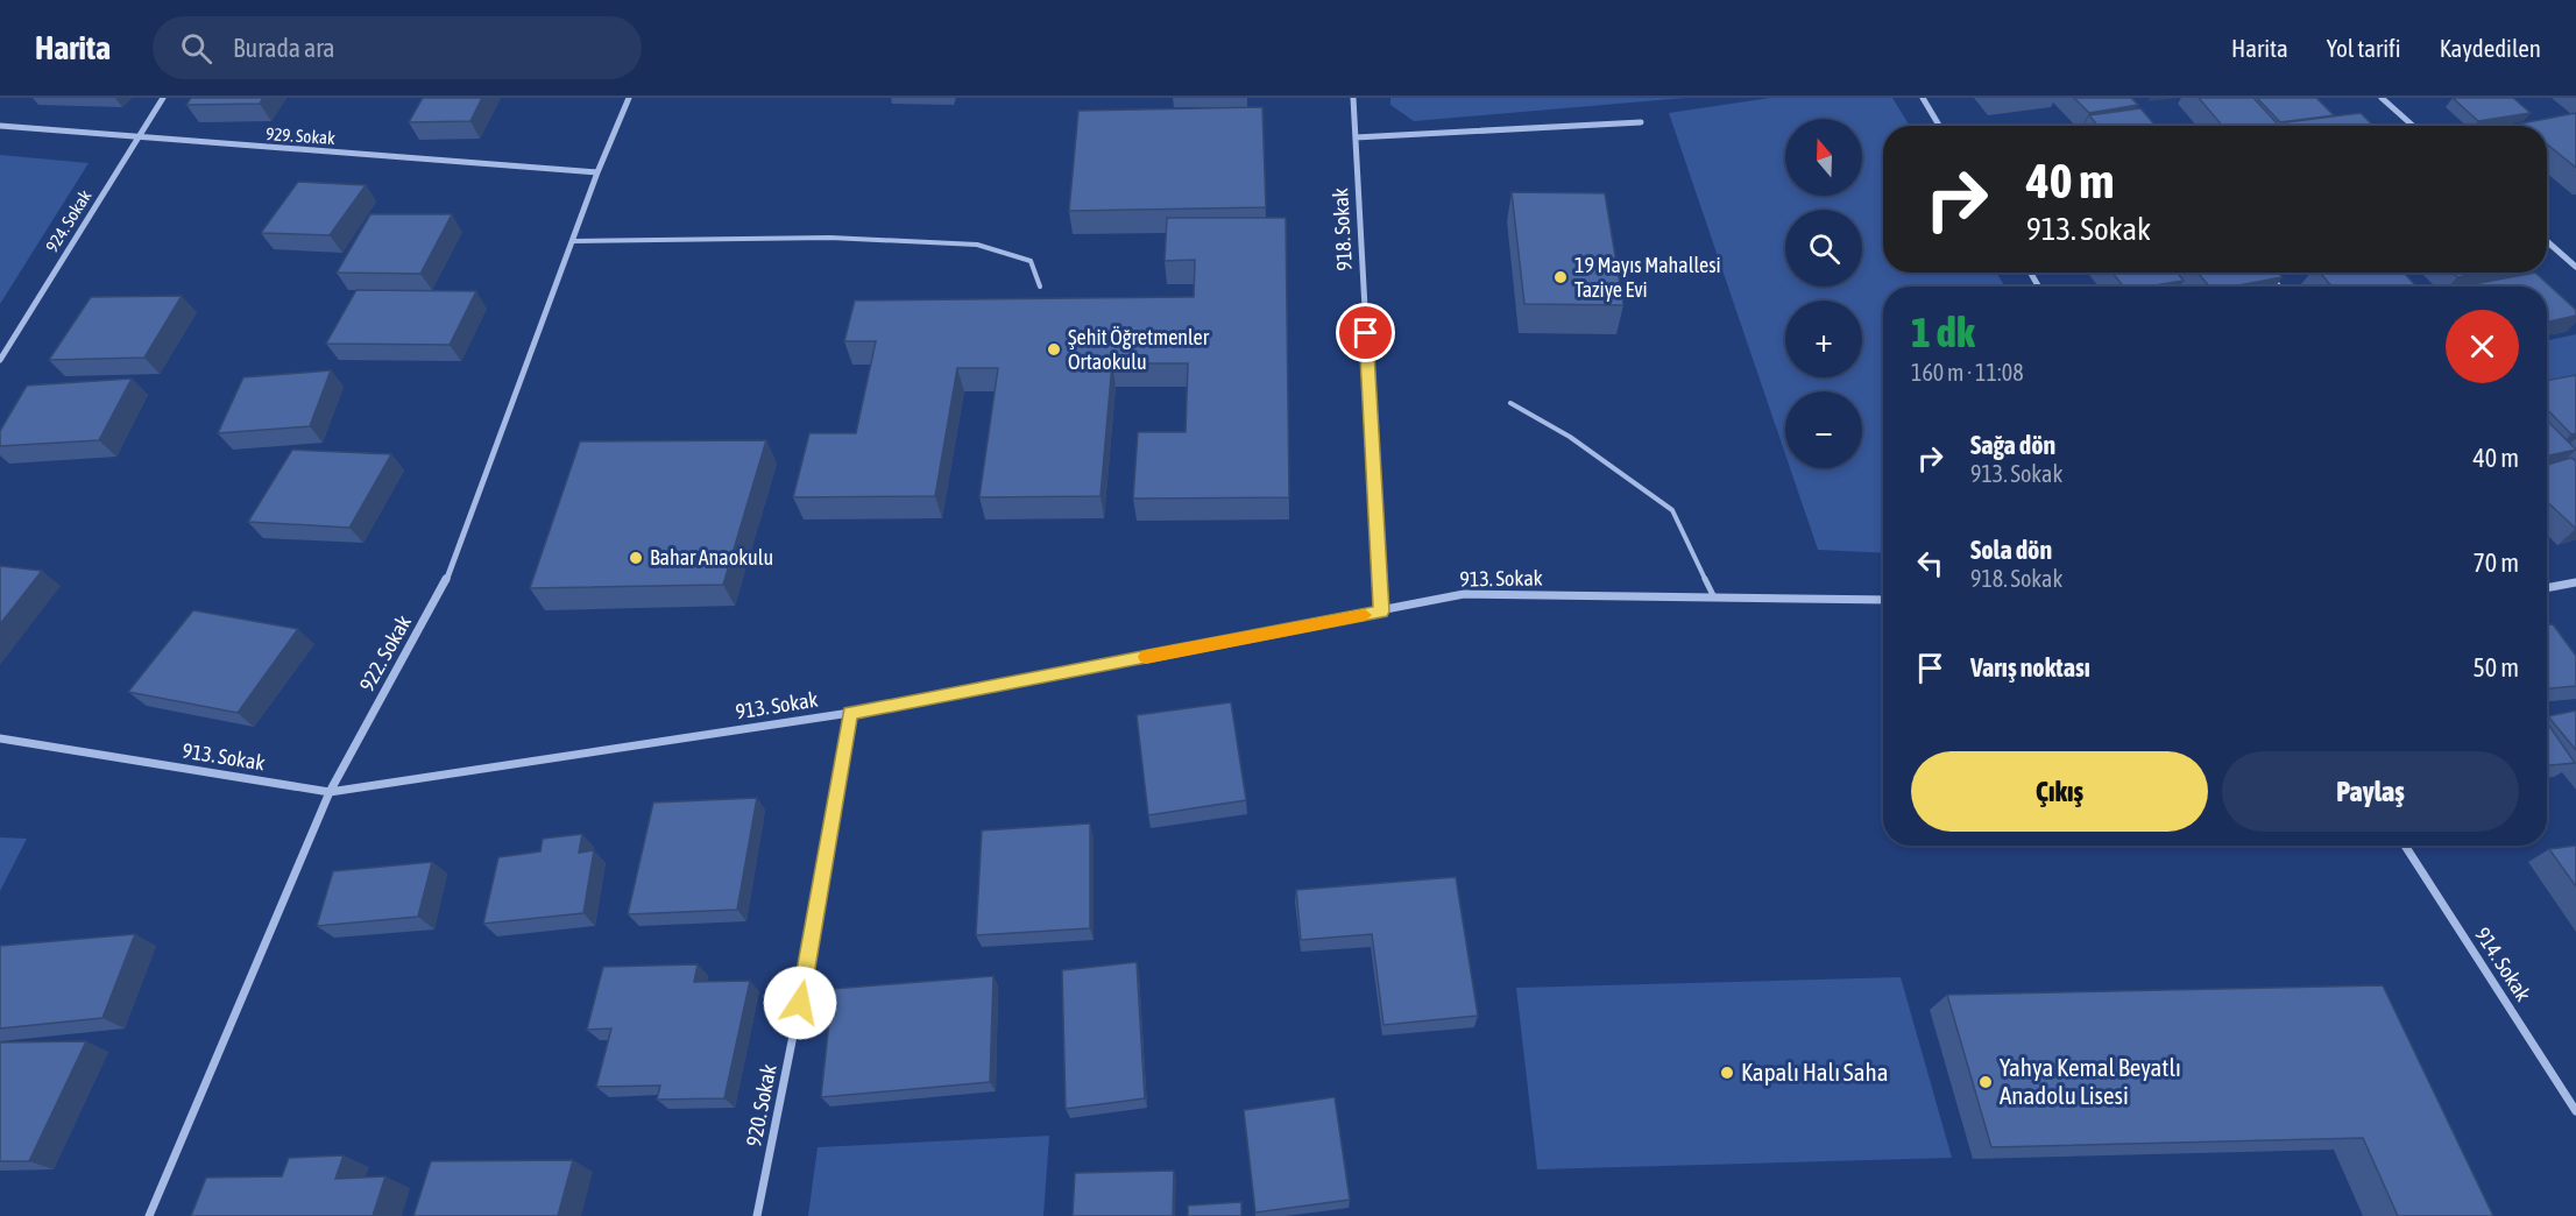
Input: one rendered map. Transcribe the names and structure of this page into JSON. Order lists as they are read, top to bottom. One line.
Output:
{"streets":{"street":["929. Sokak","924. Sokak","918. Sokak","913. Sokak","922. Sokak","914. Sokak","920. Sokak"]},"crossings":[["929. Sokak","924. Sokak"],["929. Sokak","922. Sokak"],["918. Sokak","913. Sokak"],["913. Sokak","922. Sokak"],["913. Sokak","920. Sokak"]],"places":["19 Mayıs Mahallesi Taziye Evi","Şehit Öğretmenler Ortaokulu","Bahar Anaokulu","Kapalı Halı Saha","Yahya Kemal Beyatlı Anadolu Lisesi"],"north":"top","page":{"header":"Harita","search":"Burada ara","nav":["Harita","Yol tarifi","Kaydedilen"],"map_buttons":["+","−"],"turn":["40 m","913. Sokak"],"heading":["1 dk","160 m · 11:08"],"list":[{"name":"Sağa dön","note":"913. Sokak","value":"40 m"},{"name":"Sola dön","note":"918. Sokak","value":"70 m"},{"name":"Varış noktası","value":"50 m"}],"buttons":["Çıkış","Paylaş"]}}
